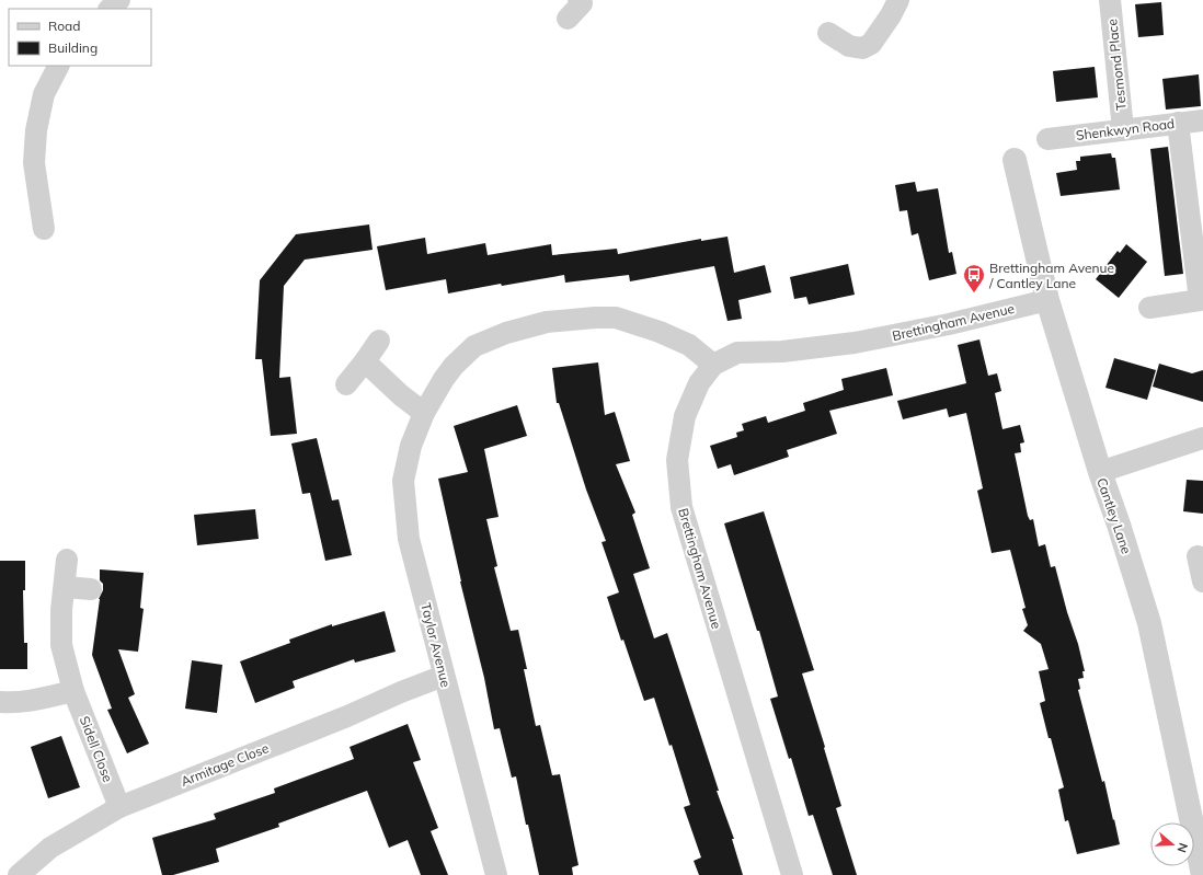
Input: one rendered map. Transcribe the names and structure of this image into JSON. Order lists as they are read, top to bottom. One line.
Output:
{"streets":{"street":["Tesmond Place","Shenkwyn Road","Brettingham Avenue","Cantley Lane","Taylor Avenue","Sidell Close","Armitage Close"]},"crossings":[["Tesmond Place","Shenkwyn Road"],["Brettingham Avenue","Cantley Lane"],["Brettingham Avenue","Taylor Avenue"],["Taylor Avenue","Armitage Close"],["Sidell Close","Armitage Close"]],"places":{"bus stop":["Brettingham Avenue / Cantley Lane"]},"legend":["Road","Building"],"north":"right"}
